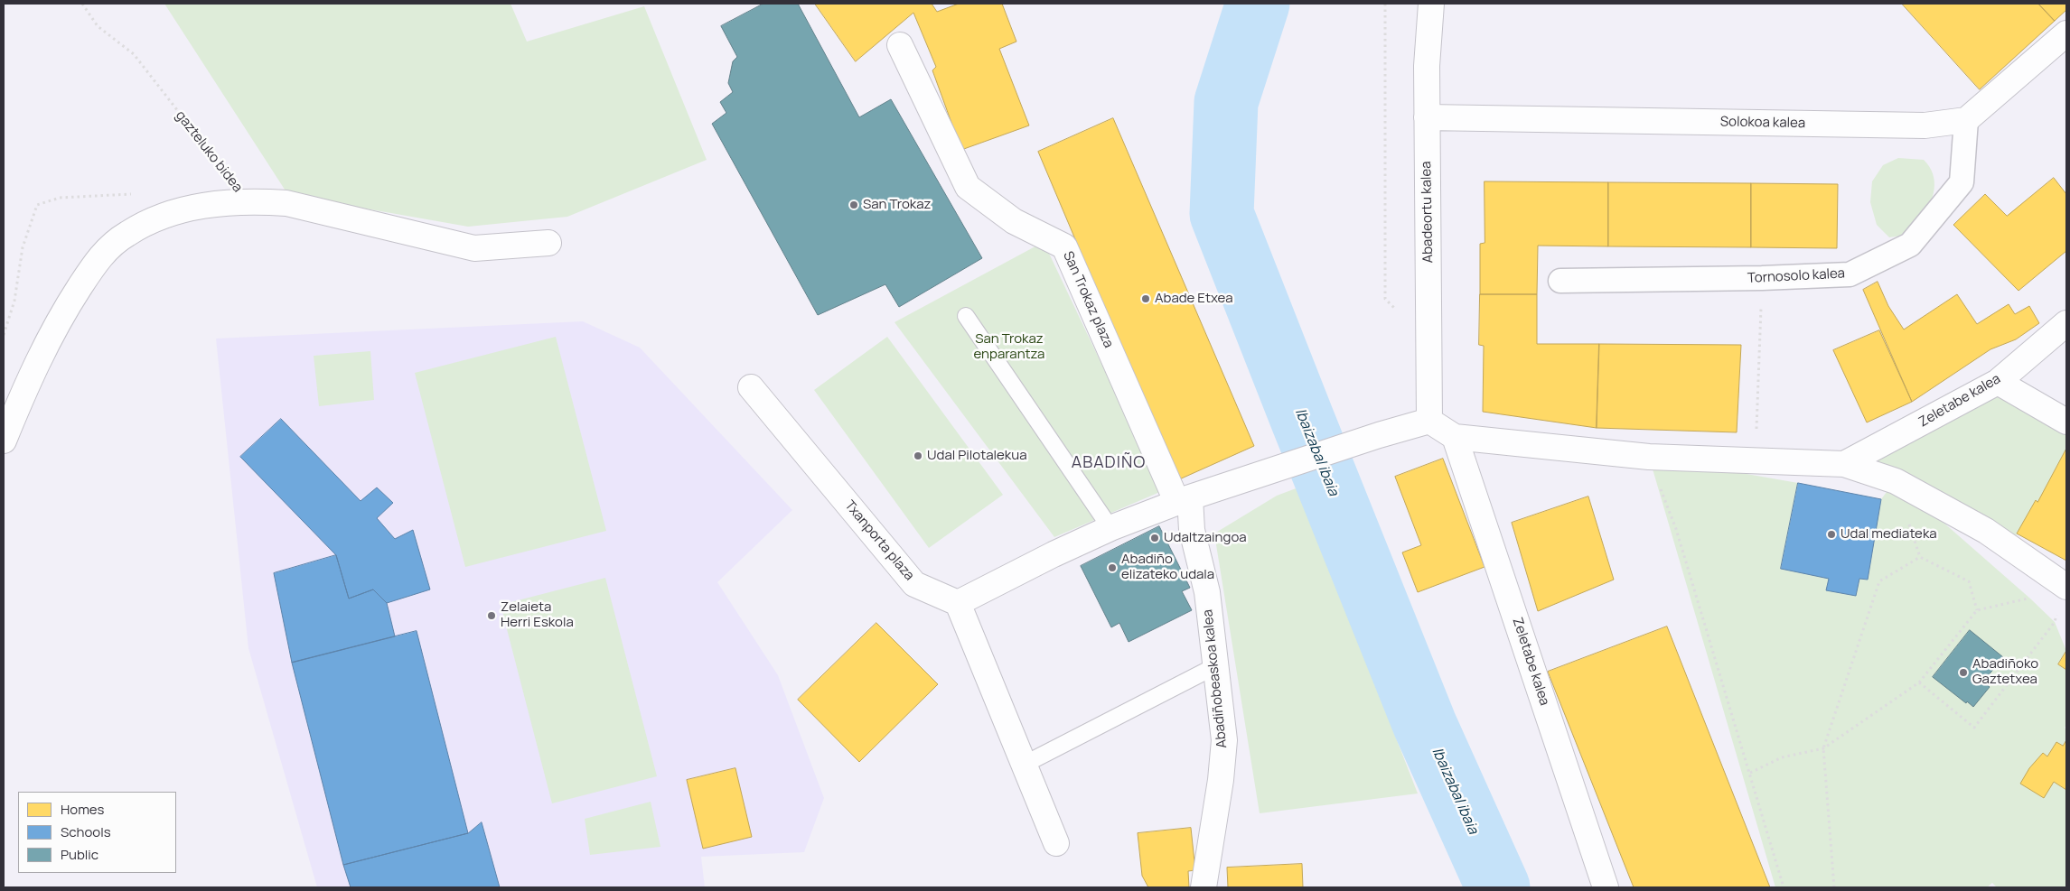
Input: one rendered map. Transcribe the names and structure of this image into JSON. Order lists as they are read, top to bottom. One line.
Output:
{"streets":{"street":["Solokoa kalea","Abadeortu kalea","Tornosolo kalea","San Trokaz plaza","Zeletabe kalea","Txanporta plaza","Abadiñobeaskoa kalea"],"path":["gazteluko bidea"]},"crossings":[["Solokoa kalea","Abadeortu kalea"],["Solokoa kalea","Tornosolo kalea"],["Abadeortu kalea","Zeletabe kalea"],["San Trokaz plaza","Abadiñobeaskoa kalea"]],"districts":["ABADIÑO"],"water":["Ibaizabal ibaia"],"parks":["San Trokaz enparantza"],"places":["San Trokaz","Abade Etxea","Udal Pilotalekua","Udal mediateka","Udaltzaingoa","Abadiño elizateko udala","Zelaieta Herri Eskola","Abadiñoko Gaztetxea"],"legend":["Homes","Schools","Public"]}
